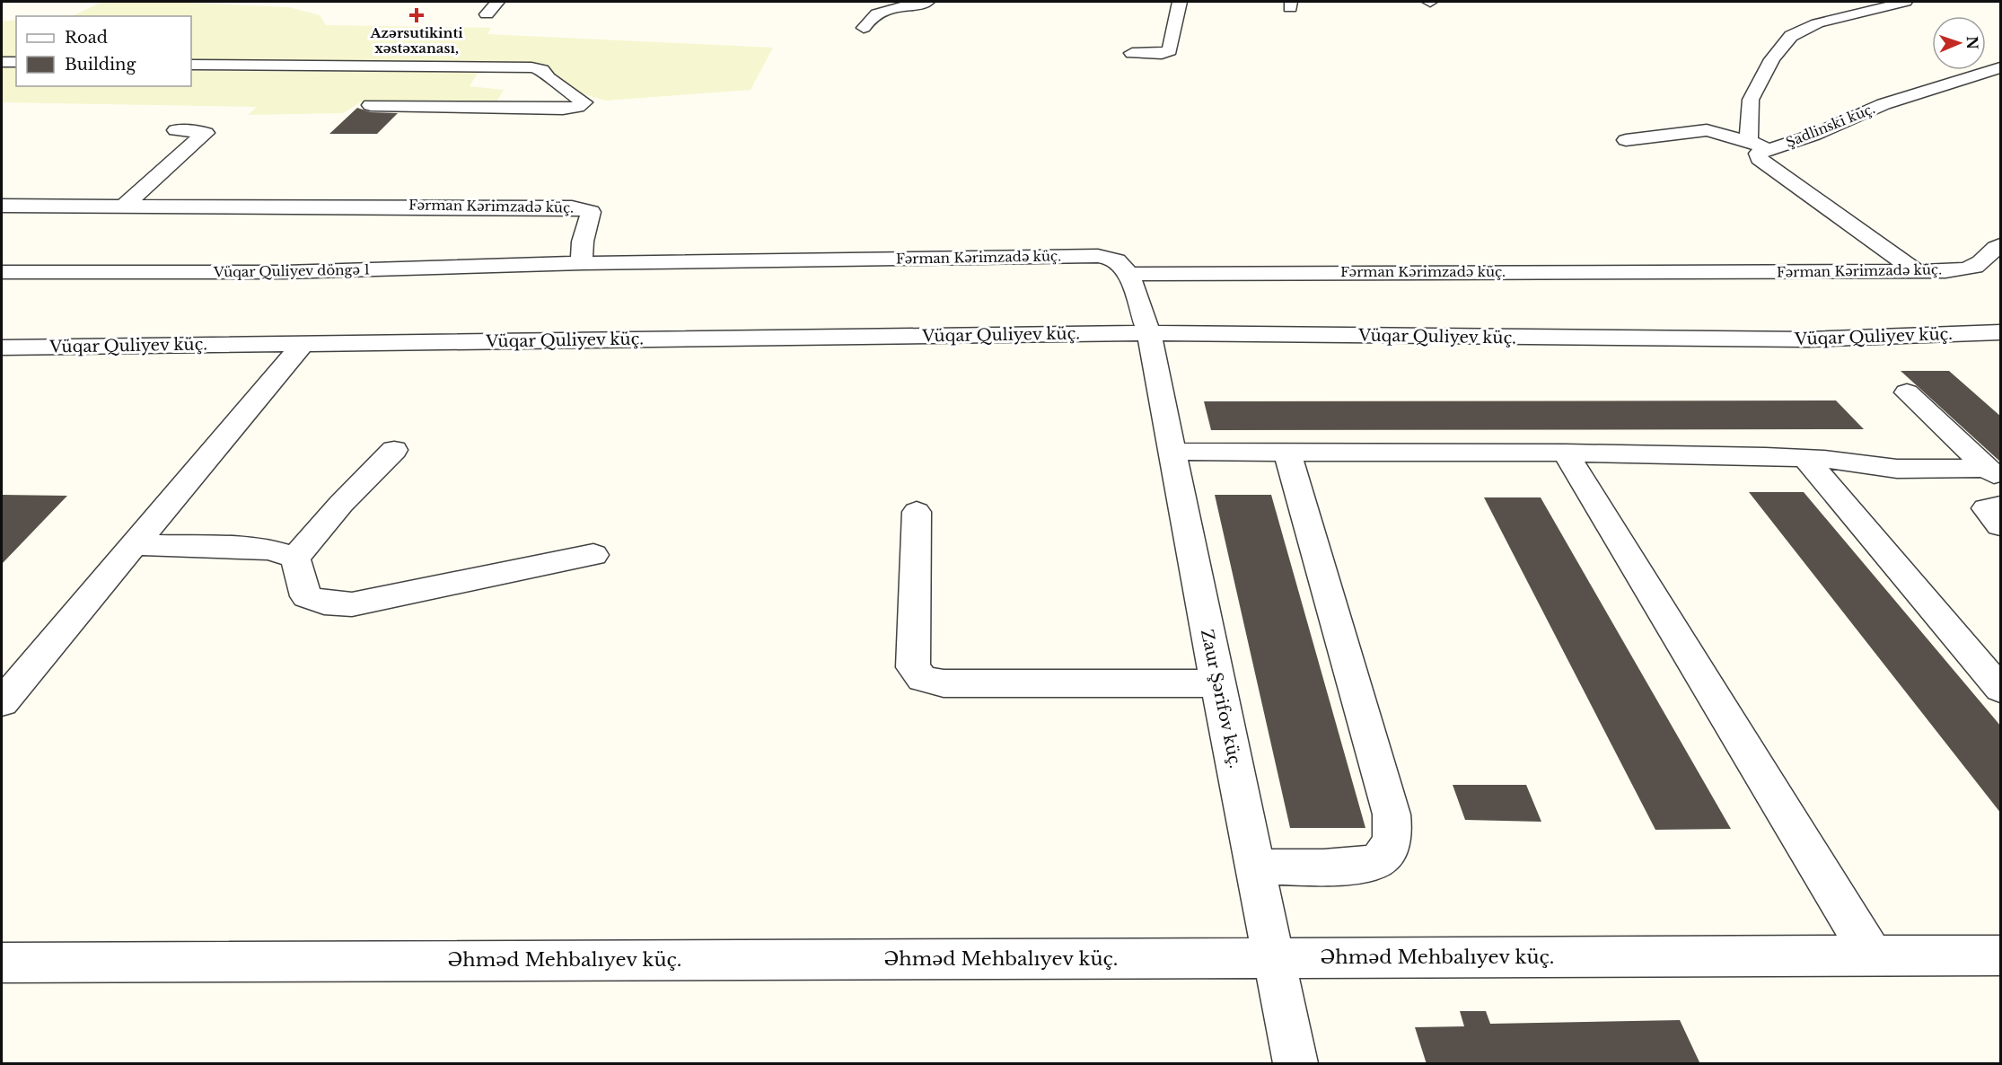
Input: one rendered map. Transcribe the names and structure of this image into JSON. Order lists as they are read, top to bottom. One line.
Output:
{"streets":{"street":["Şadlinski küç.","Fərman Kərimzadə küç.","Vüqar Quliyev döngə 1","Vüqar Quliyev küç.","Zaur Şərifov küç.","Əhməd Mehbalıyev küç."]},"crossings":[["Şadlinski küç.","Fərman Kərimzadə küç."],["Fərman Kərimzadə küç.","Vüqar Quliyev döngə 1"],["Fərman Kərimzadə küç.","Zaur Şərifov küç."],["Vüqar Quliyev küç.","Zaur Şərifov küç."],["Zaur Şərifov küç.","Əhməd Mehbalıyev küç."]],"places":{"health":["Azərsutikinti xəstəxanası,"]},"legend":["Road","Building"],"north":"right"}
